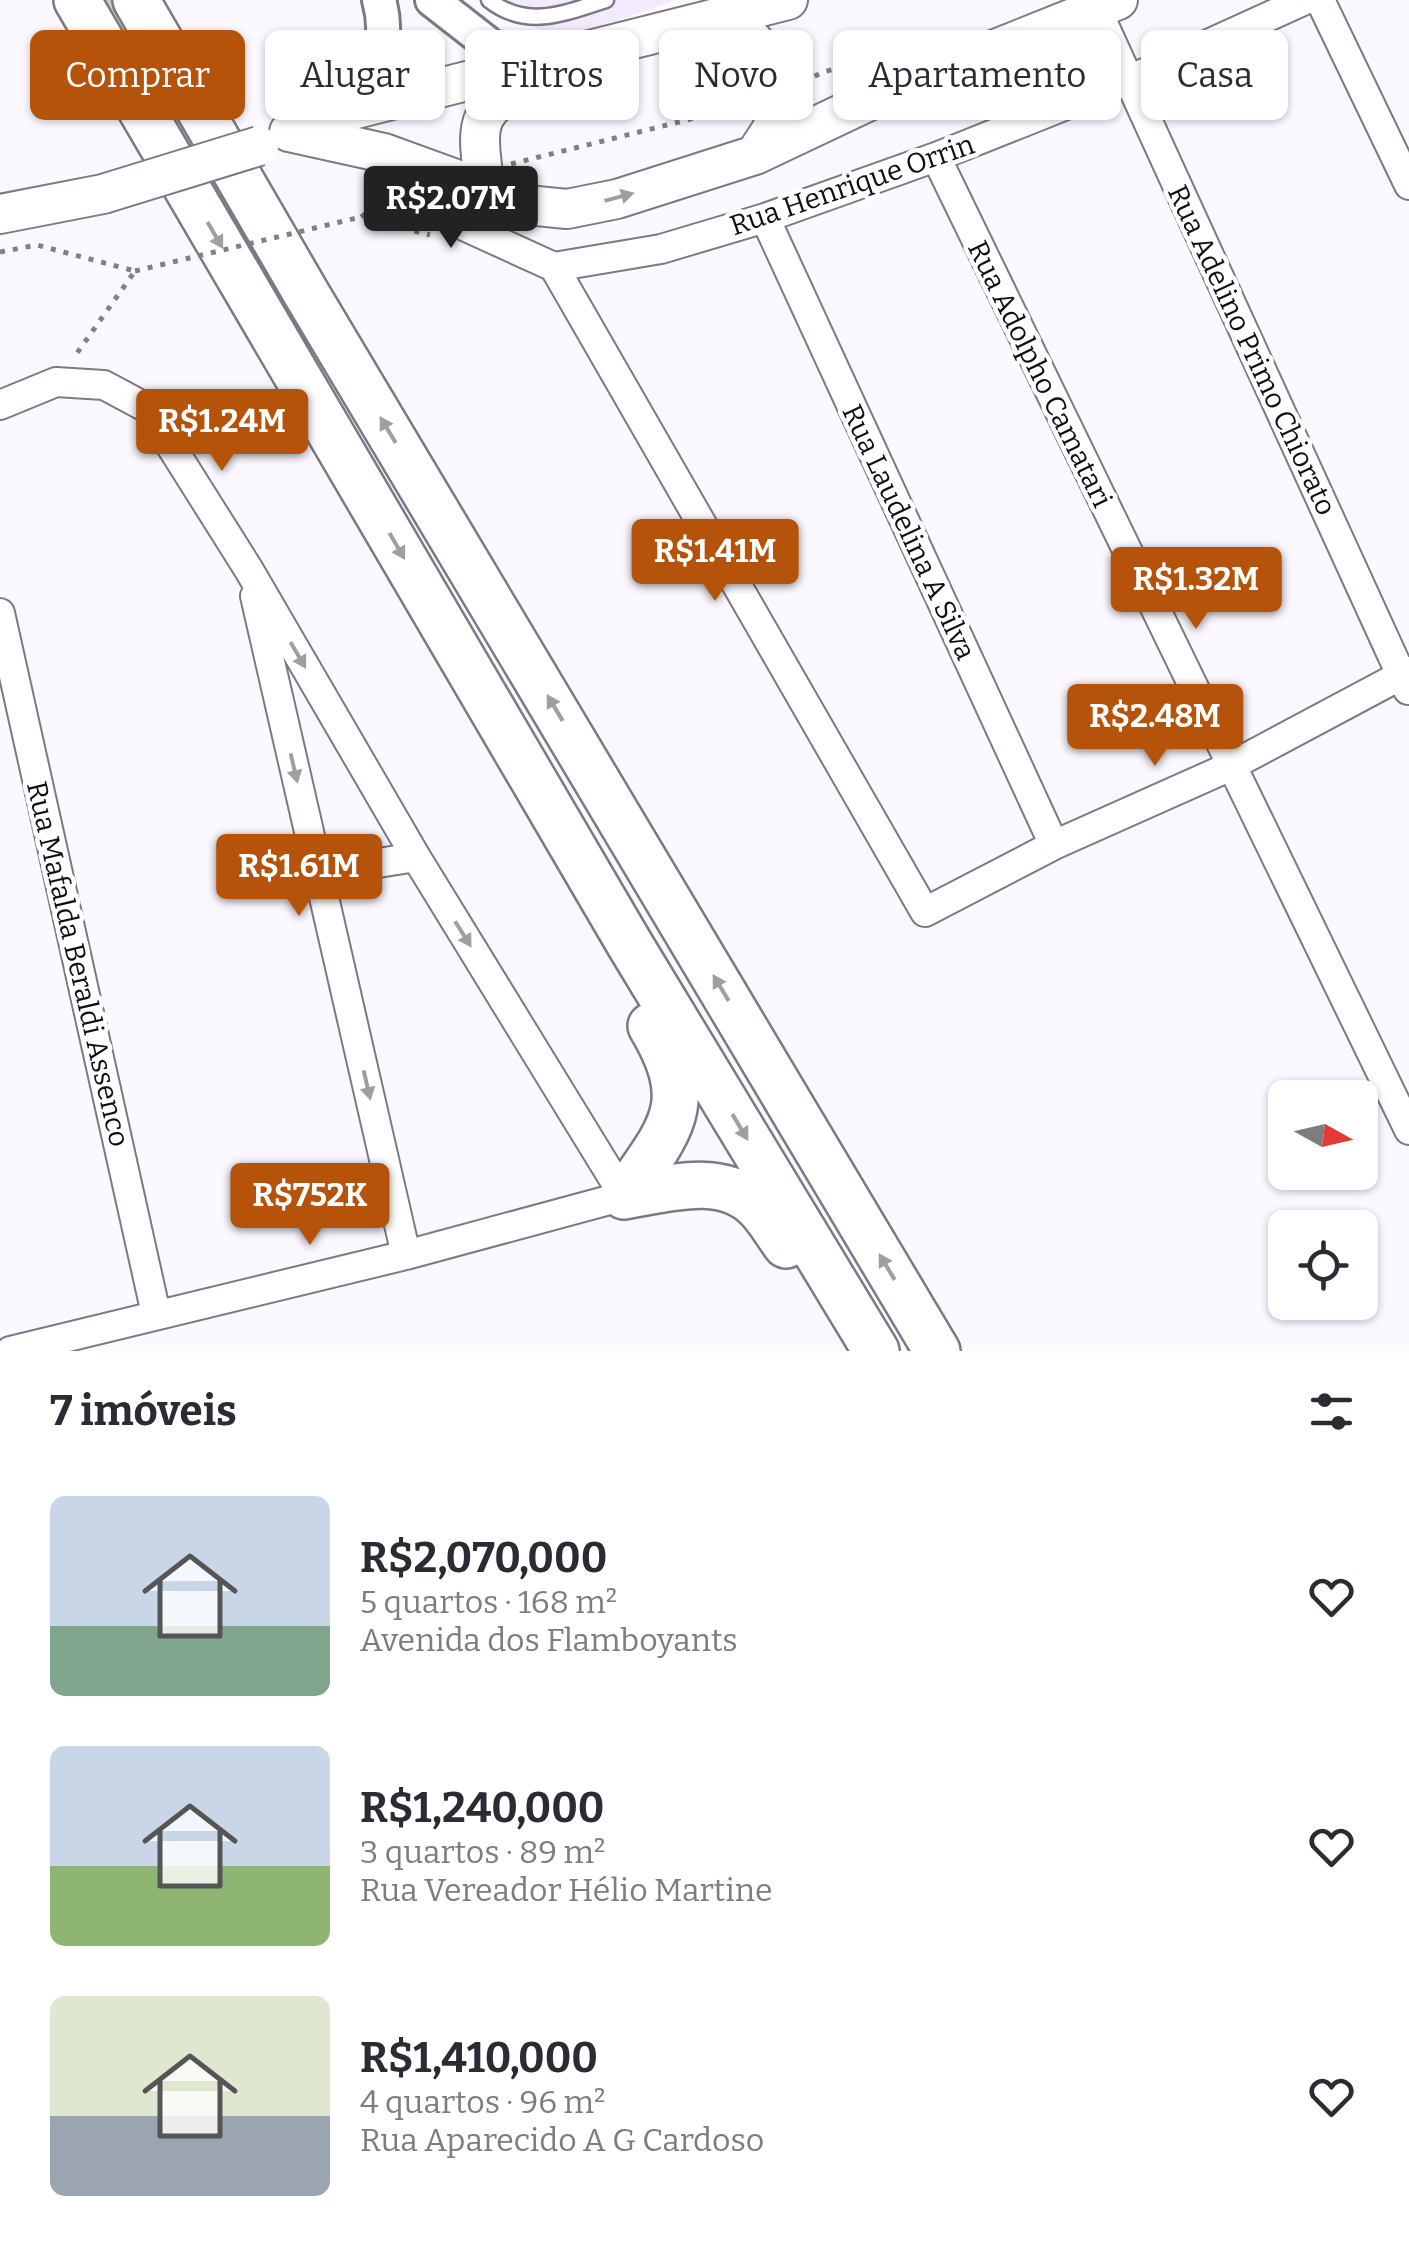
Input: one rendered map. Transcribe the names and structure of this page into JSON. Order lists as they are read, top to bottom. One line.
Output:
{"streets":{"street":["Rua Henrique Orrin","Rua Adelino Primo Chiorato","Rua Adolpho Camatari","Rua Laudelina A Silva","Rua Mafalda Beraldi Assenco"]},"crossings":[["Rua Henrique Orrin","Rua Adelino Primo Chiorato"],["Rua Henrique Orrin","Rua Adolpho Camatari"],["Rua Henrique Orrin","Rua Laudelina A Silva"]],"north":"right","page":{"chip":["Comprar","Alugar","Filtros","Novo","Apartamento","Casa"],"price":["R$2.07M","R$1.24M","R$1.41M","R$1.32M","R$2.48M","R$1.61M","R$752K"],"heading":"7 imóveis","list":[{"name":"R$2,070,000","note":"5 quartos · 168 m² · Avenida dos Flamboyants"},{"name":"R$1,240,000","note":"3 quartos · 89 m² · Rua Vereador Hélio Martine"},{"name":"R$1,410,000","note":"4 quartos · 96 m² · Rua Aparecido A G Cardoso"}]}}
